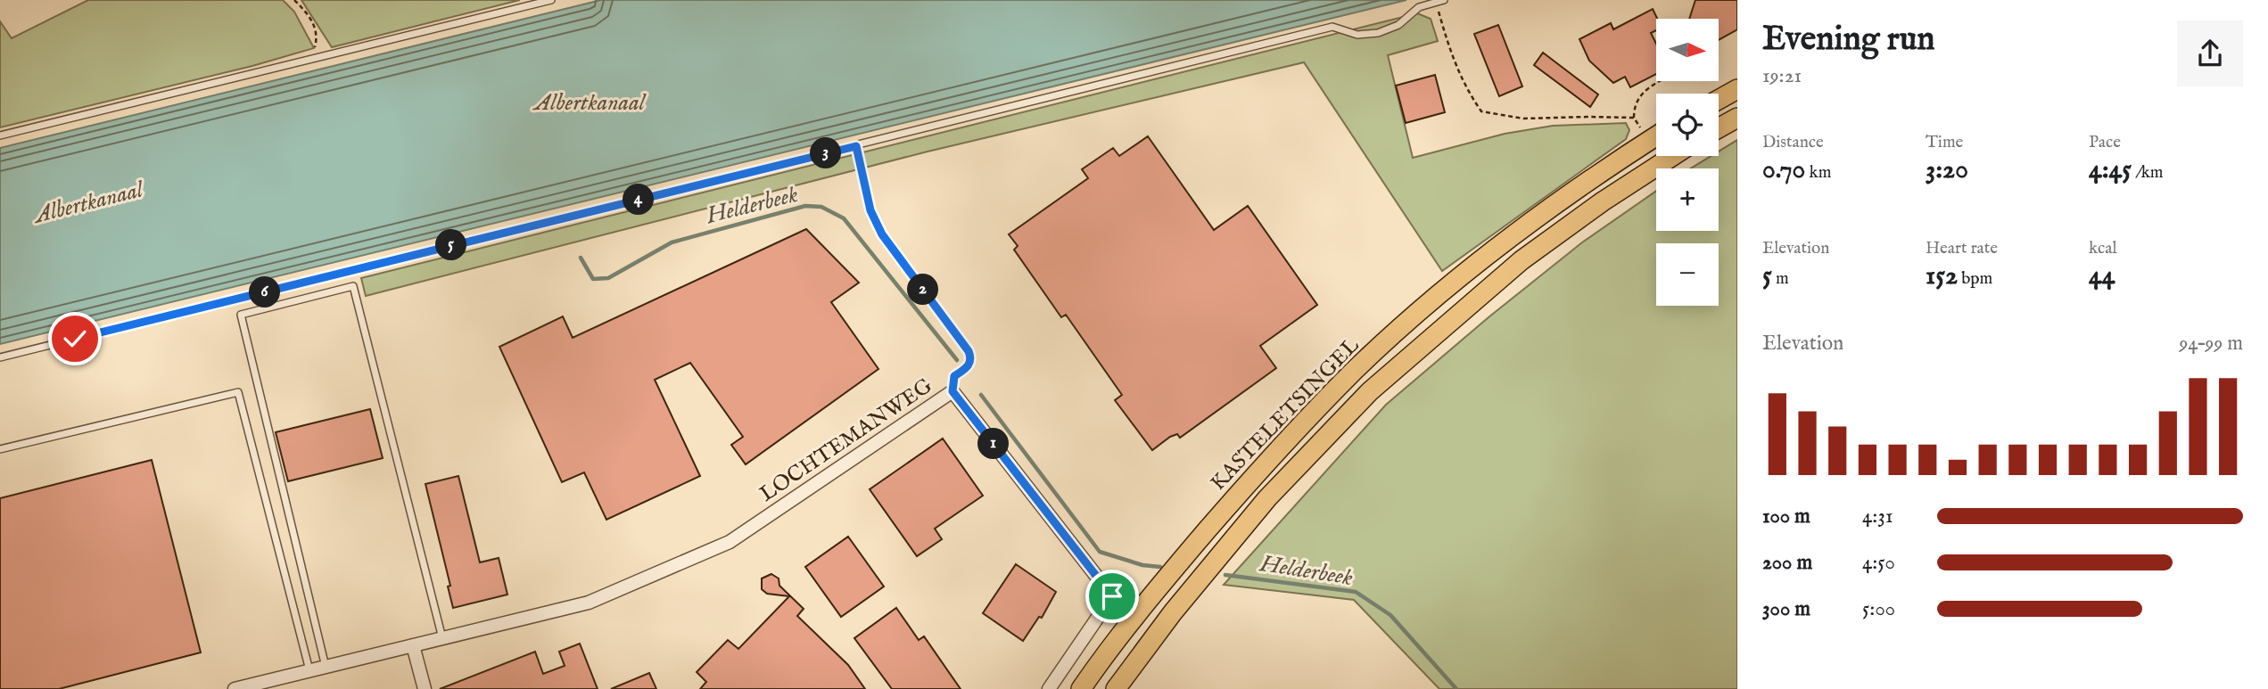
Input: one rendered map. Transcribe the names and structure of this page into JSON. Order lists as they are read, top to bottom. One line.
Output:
{"streets":{"main road":["KASTELETSINGEL"],"street":["LOCHTEMANWEG"]},"water":["Albertkanaal","Helderbeek"],"north":"right","page":{"heading":["Evening run","19:21"],"map_buttons":["+","−"],"stats":[["Distance","0.70 km"],["Time","3:20"],["Pace","4:45 /km"],["Elevation","5 m"],["Heart rate","152 bpm"],["kcal","44"]],"pins":["3","4","5","2","6","1"],"chart":["Elevation","94–99 m"],"list":[{"name":"100 m","note":"4:31"},{"name":"200 m","note":"4:50"},{"name":"300 m","note":"5:00"}]}}
